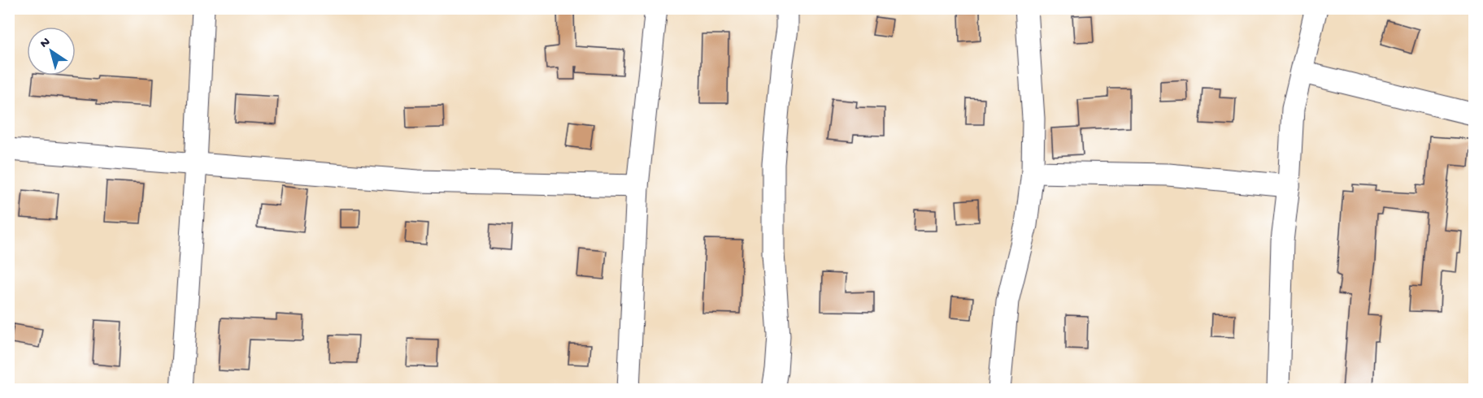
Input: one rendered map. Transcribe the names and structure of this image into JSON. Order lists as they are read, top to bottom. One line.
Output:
{"north":"top left"}
